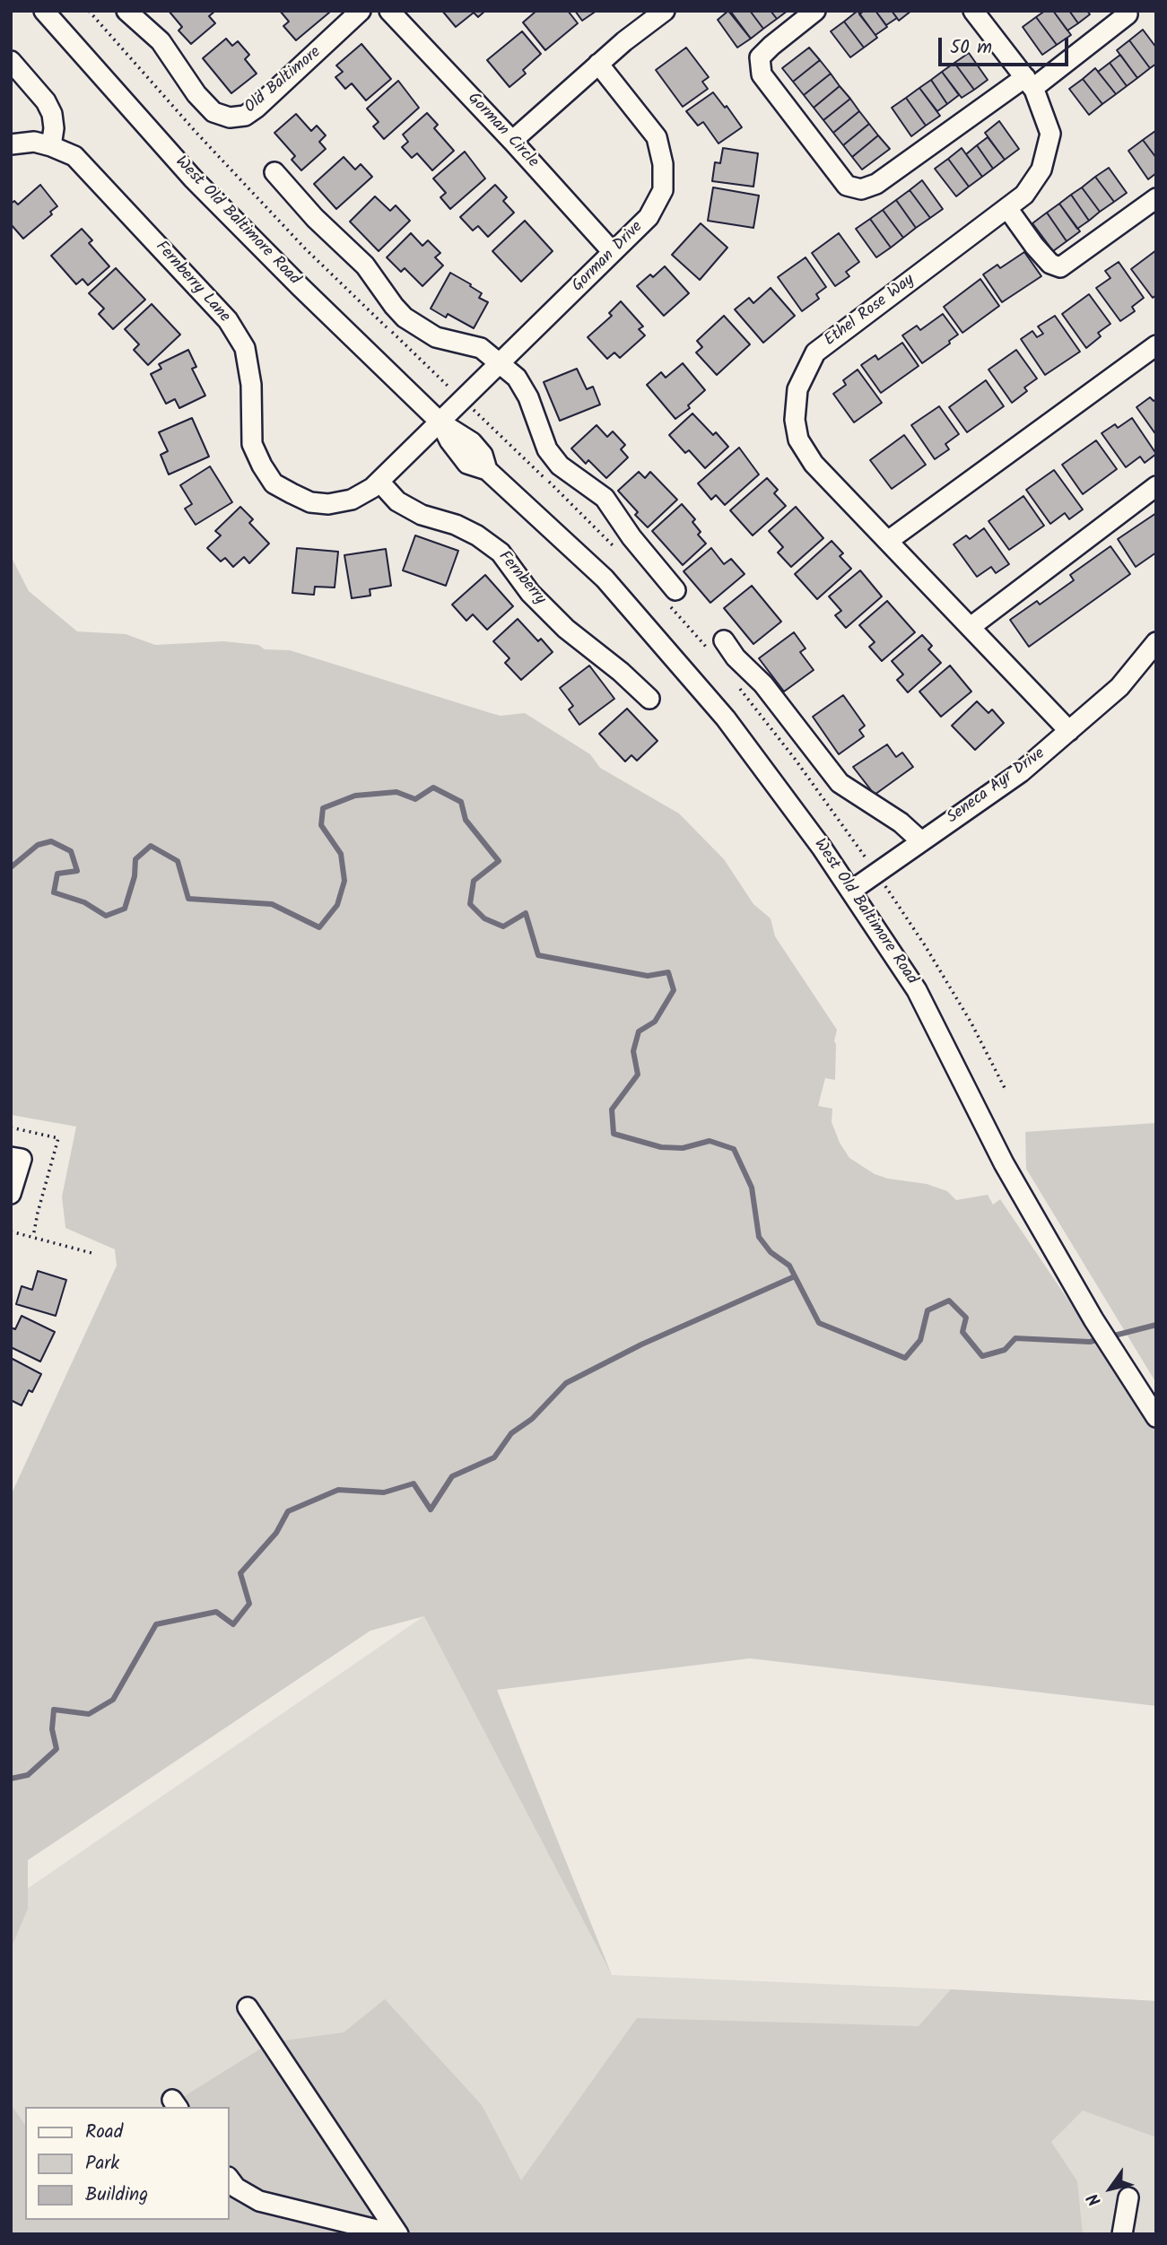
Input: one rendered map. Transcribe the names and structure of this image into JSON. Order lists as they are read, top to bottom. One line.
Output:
{"streets":{"street":["Old Baltimore","Gorman Circle","West Old Baltimore Road","Gorman Drive","Fernberry Lane","Ethel Rose Way","Fernberry","Seneca Ayr Drive"]},"crossings":[["Gorman Circle","Gorman Drive"],["West Old Baltimore Road","Gorman Drive"],["West Old Baltimore Road","Fernberry Lane"],["West Old Baltimore Road","Seneca Ayr Drive"],["Gorman Drive","Fernberry Lane"],["Fernberry Lane","Fernberry"],["Ethel Rose Way","Seneca Ayr Drive"]],"legend":["Road","Park","Building"],"scale_bar":"50 m","north":"bottom left"}
